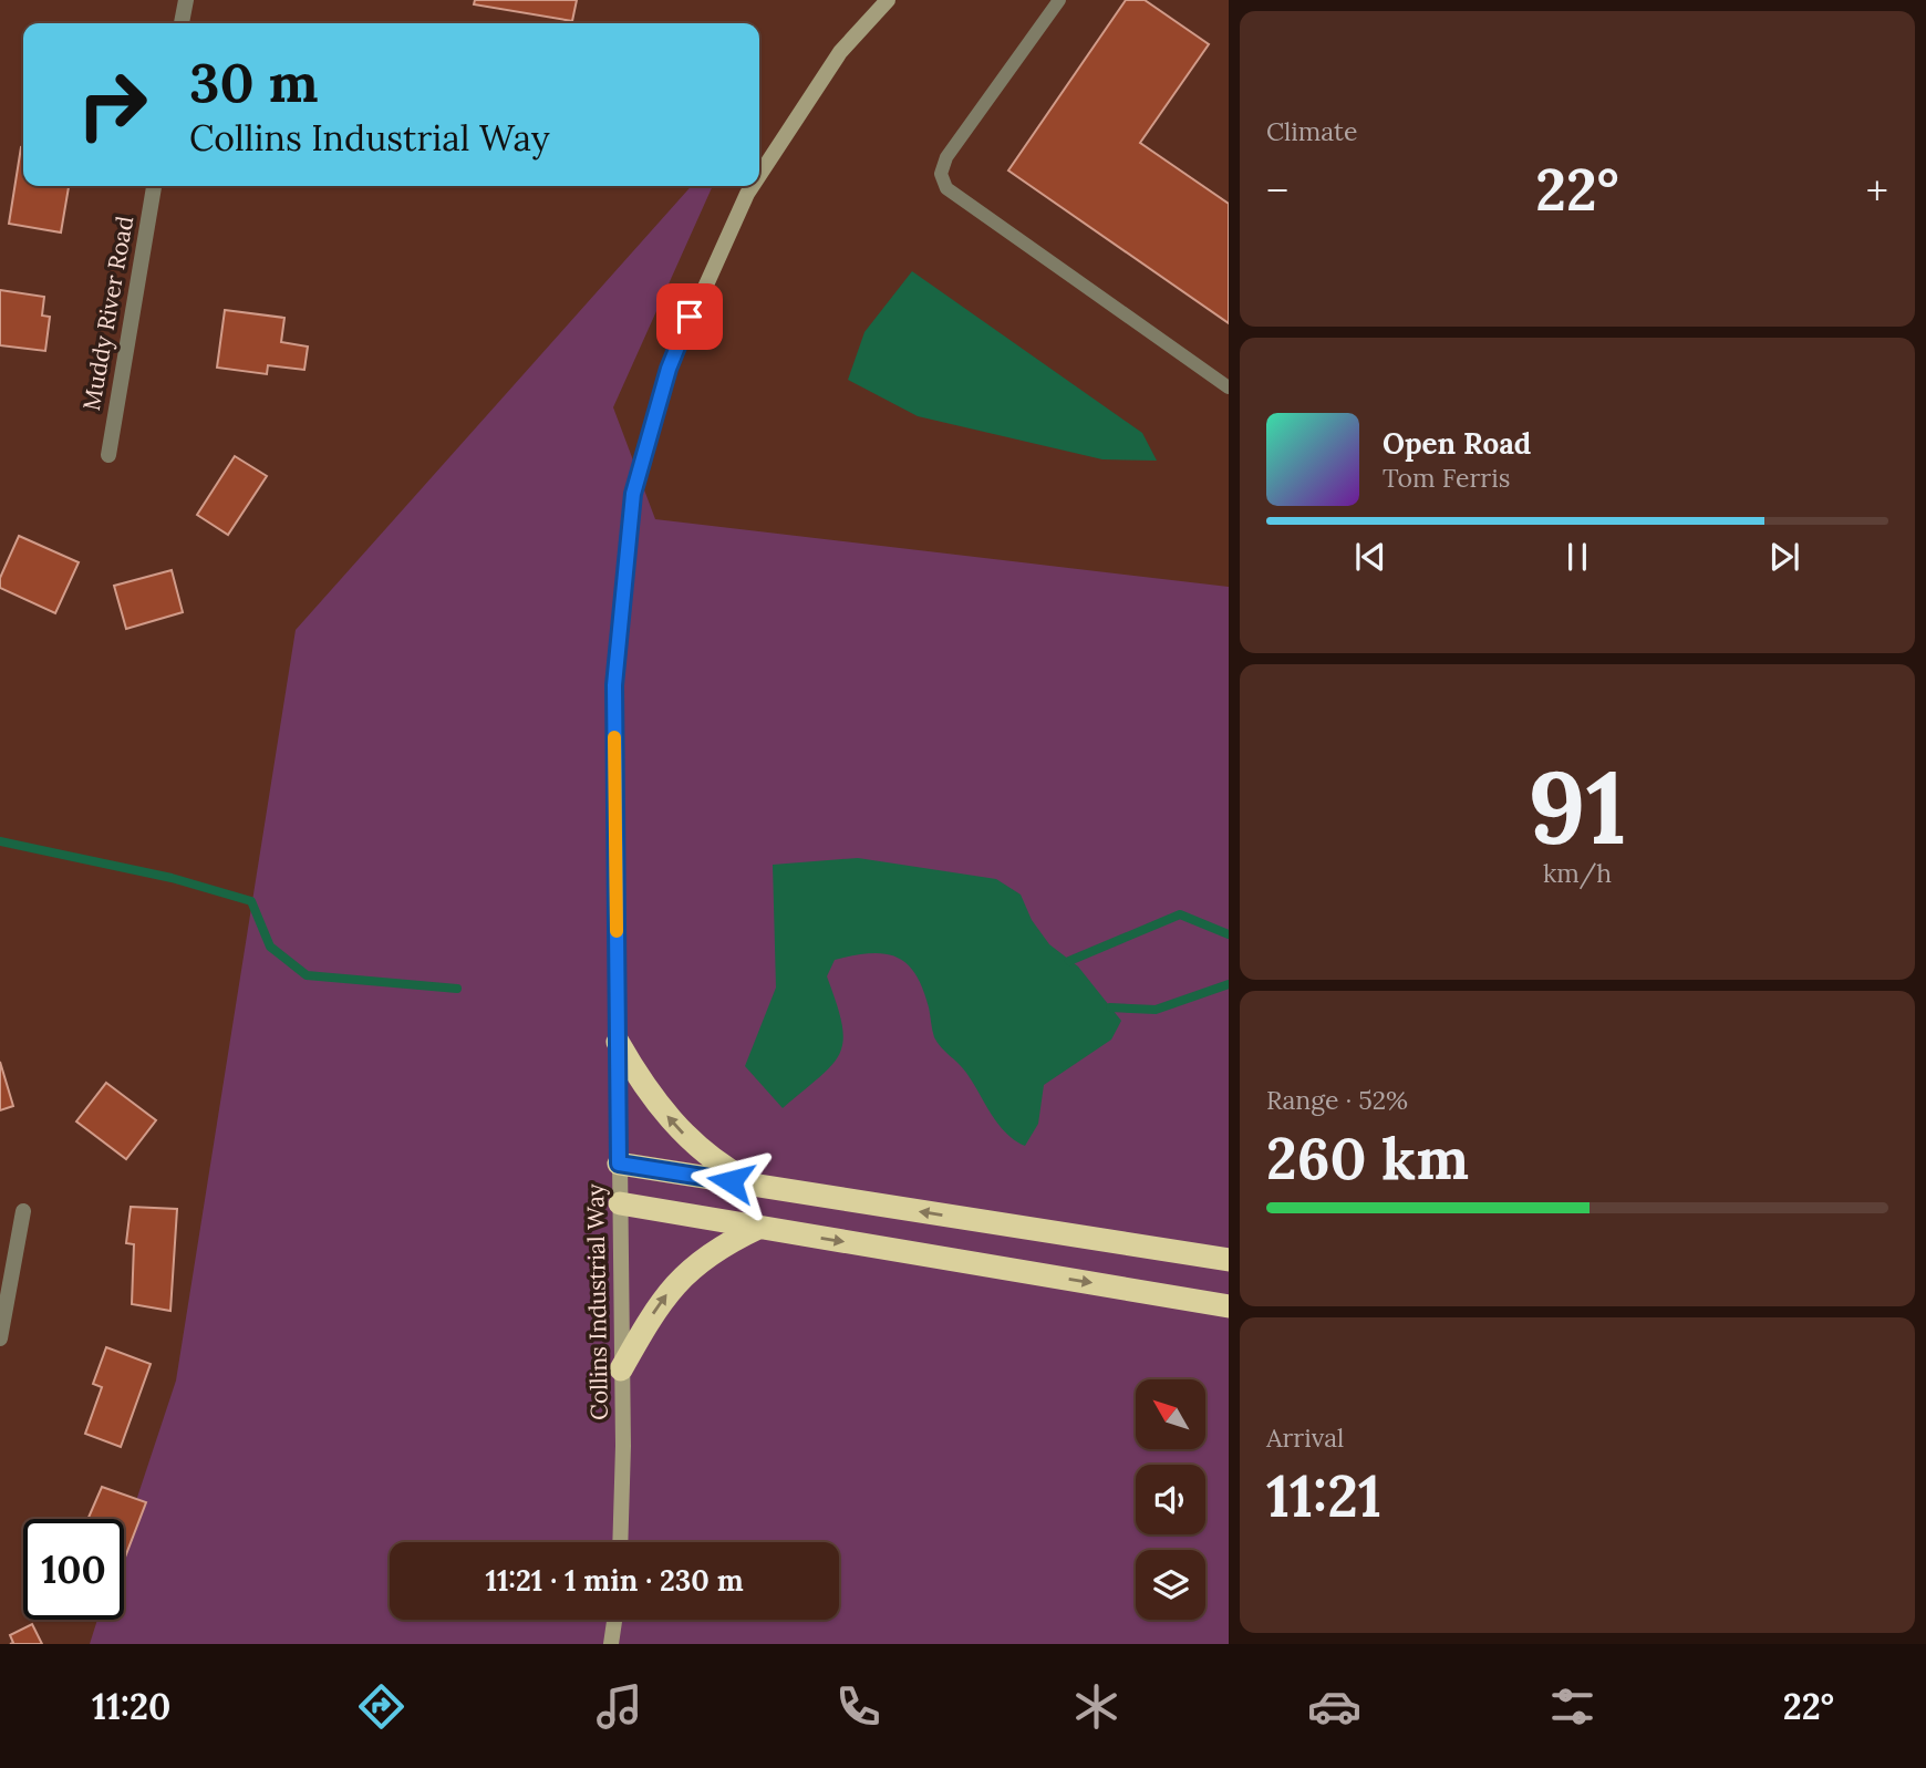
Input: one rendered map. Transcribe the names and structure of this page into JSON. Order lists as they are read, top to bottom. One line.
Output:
{"streets":{"street":["Muddy River Road","Collins Industrial Way"]},"north":"top left","page":{"tile":["Climate",["91","km/h"],["Range · 52%","260 km"],["Arrival","11:21"]],"turn":["30 m","Collins Industrial Way"],"heat":["−","22°","+"],"song":["Open Road","Tom Ferris"],"limit":"100","trip":"11:21 · 1 min · 230 m","tabs":["11:20","22°"]}}
